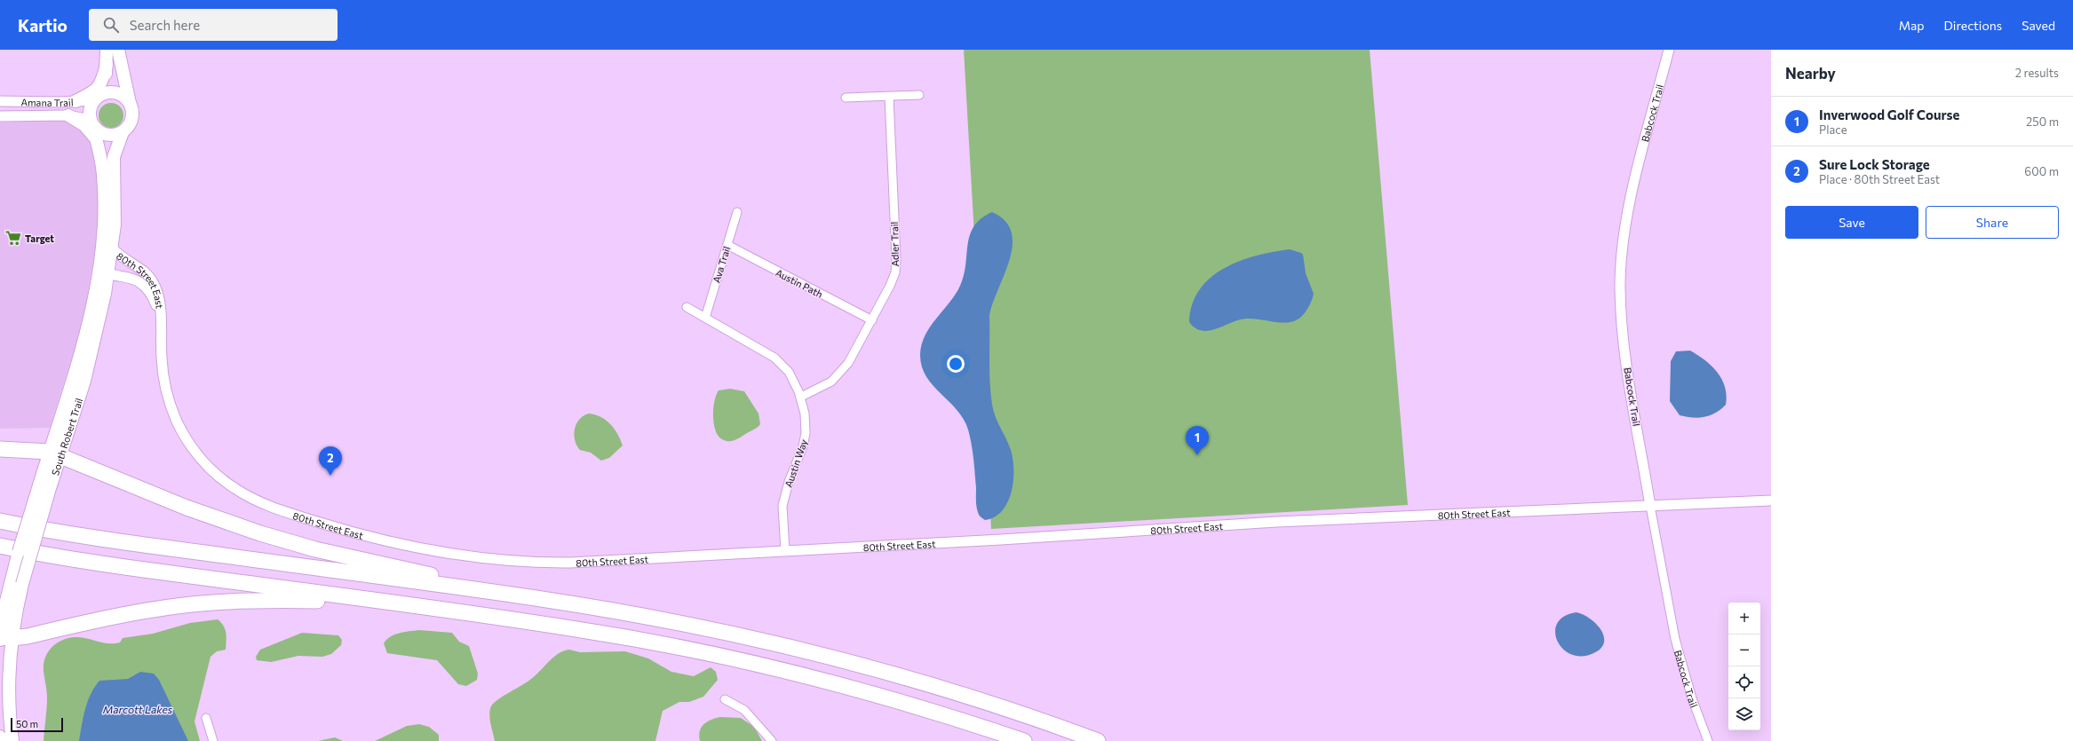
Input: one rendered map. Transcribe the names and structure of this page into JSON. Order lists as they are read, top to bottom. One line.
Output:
{"streets":{"main road":["South Robert Trail"],"street":["Amana Trail","Babcock Trail","Adler Trail","Ava Trail","80th Street East","Austin Path","Austin Way"]},"crossings":[["Amana Trail","South Robert Trail"],["Babcock Trail","80th Street East"],["Adler Trail","Austin Path"],["Adler Trail","Austin Way"],["Ava Trail","Austin Path"],["Ava Trail","Austin Way"],["80th Street East","South Robert Trail"],["80th Street East","Austin Way"]],"water":["Marcott Lakes"],"places":{"supermarket":["Target"]},"scale_bar":"50 m","page":{"header":"Kartio","search":"Search here","nav":["Map","Directions","Saved"],"heading":["Nearby","2 results"],"list":[{"mark":"1","name":"Inverwood Golf Course","note":"Place","value":"250 m"},{"mark":"2","name":"Sure Lock Storage","note":"Place · 80th Street East","value":"600 m"}],"buttons":["Save","Share"],"pins":["1","2"],"map_buttons":["+","−"],"scale":"50 m"}}
